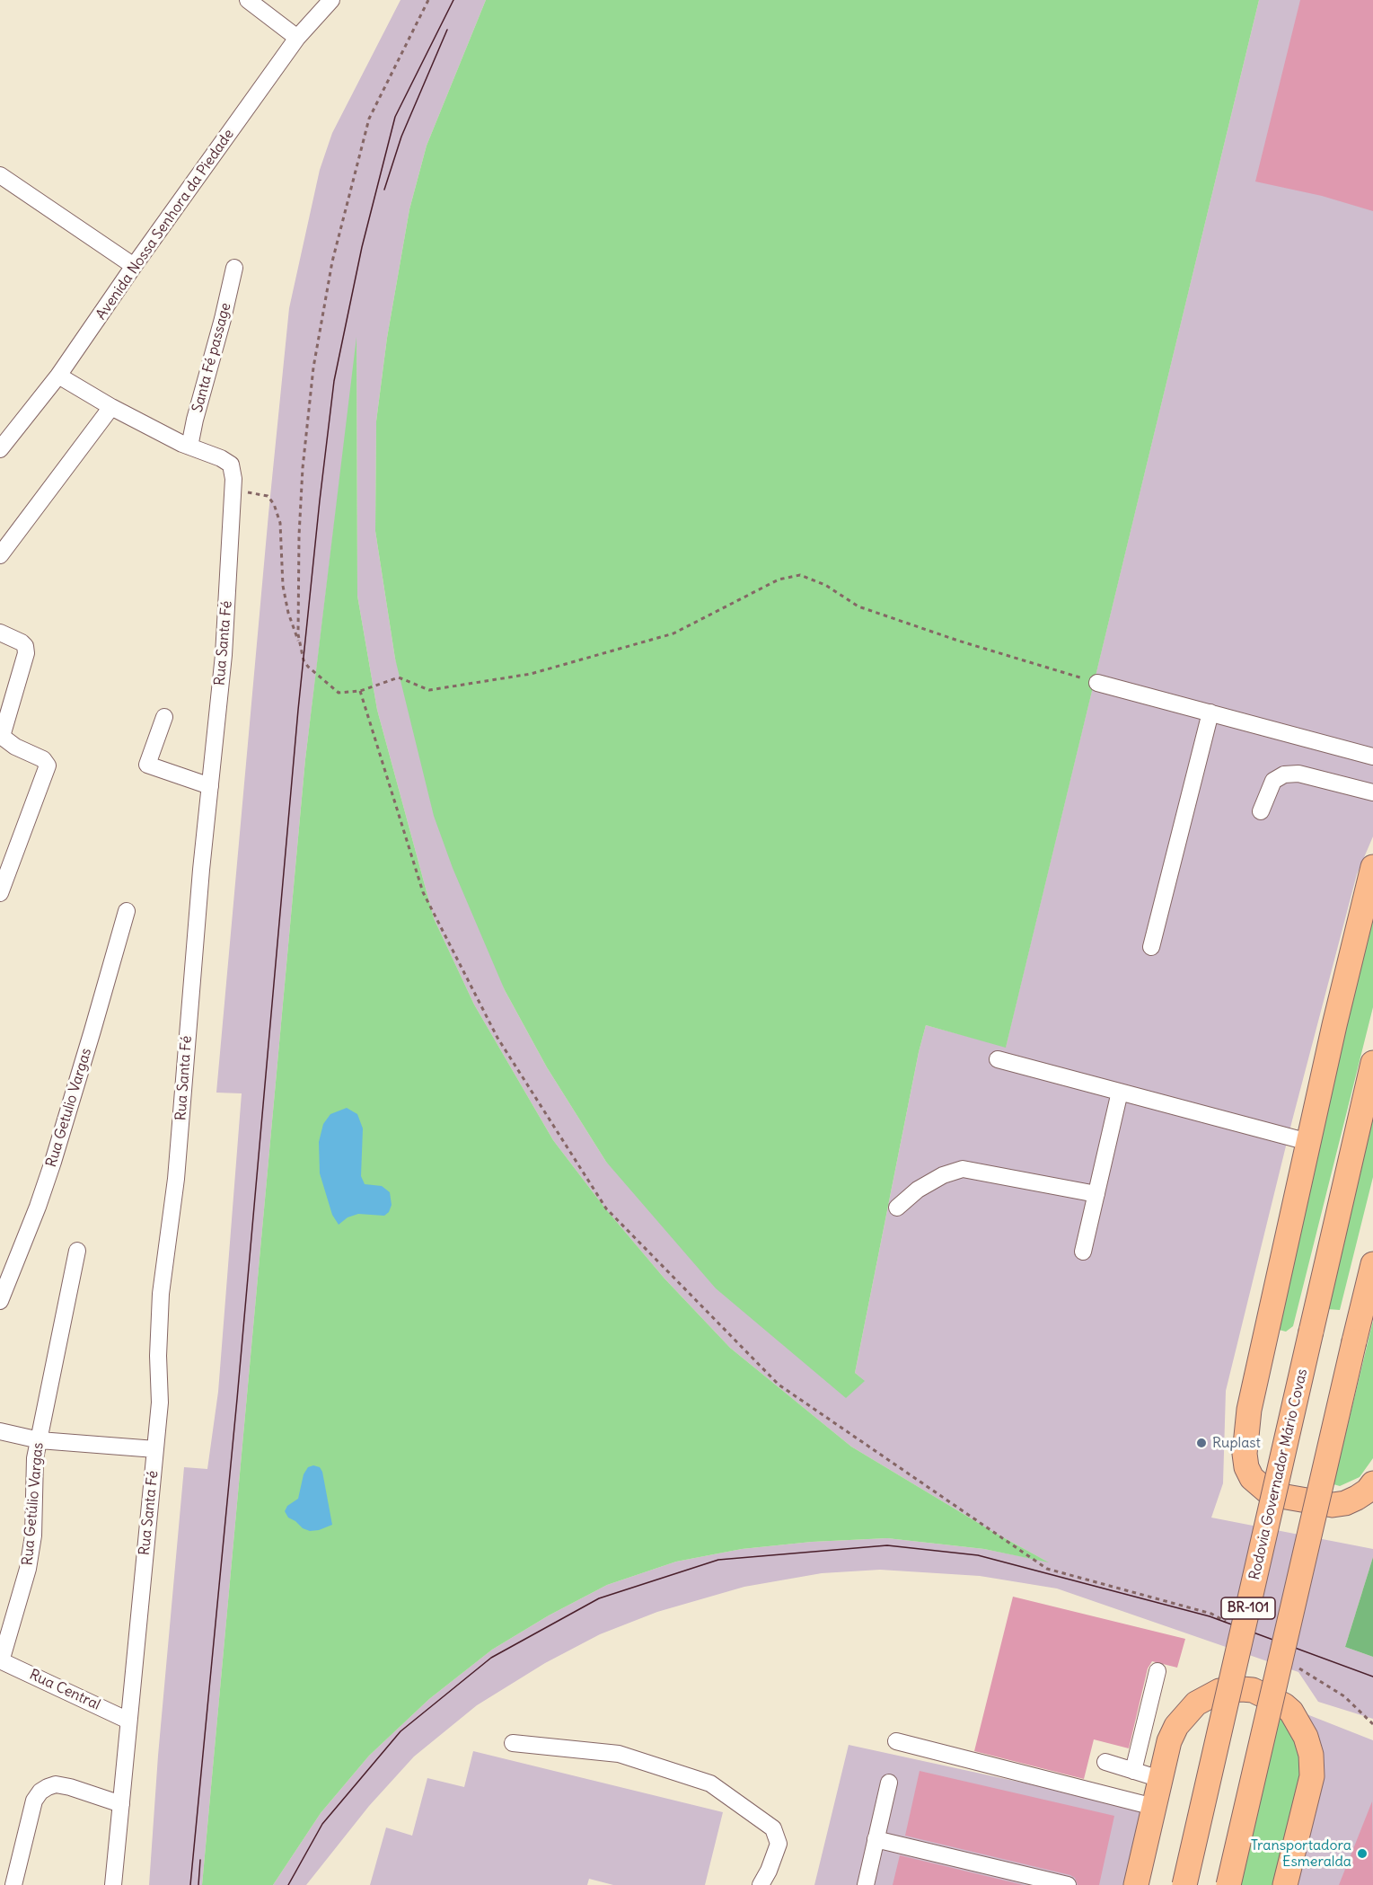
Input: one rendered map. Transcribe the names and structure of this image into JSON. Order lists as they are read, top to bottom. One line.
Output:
{"streets":{"highway":["Rodovia Governador Mário Covas","BR-101"],"street":["Avenida Nossa Senhora da Piedade","Santa Fé passage","Rua Santa Fé","Rua Getulio Vargas","Rua Getúlio Vargas","Rua Central"]},"crossings":[["Avenida Nossa Senhora da Piedade","Rua Santa Fé"],["Santa Fé passage","Rua Santa Fé"],["Rua Santa Fé","Rua Central"],["Rua Getúlio Vargas","Rua Central"]],"places":["Ruplast","Transportadora Esmeralda"]}
